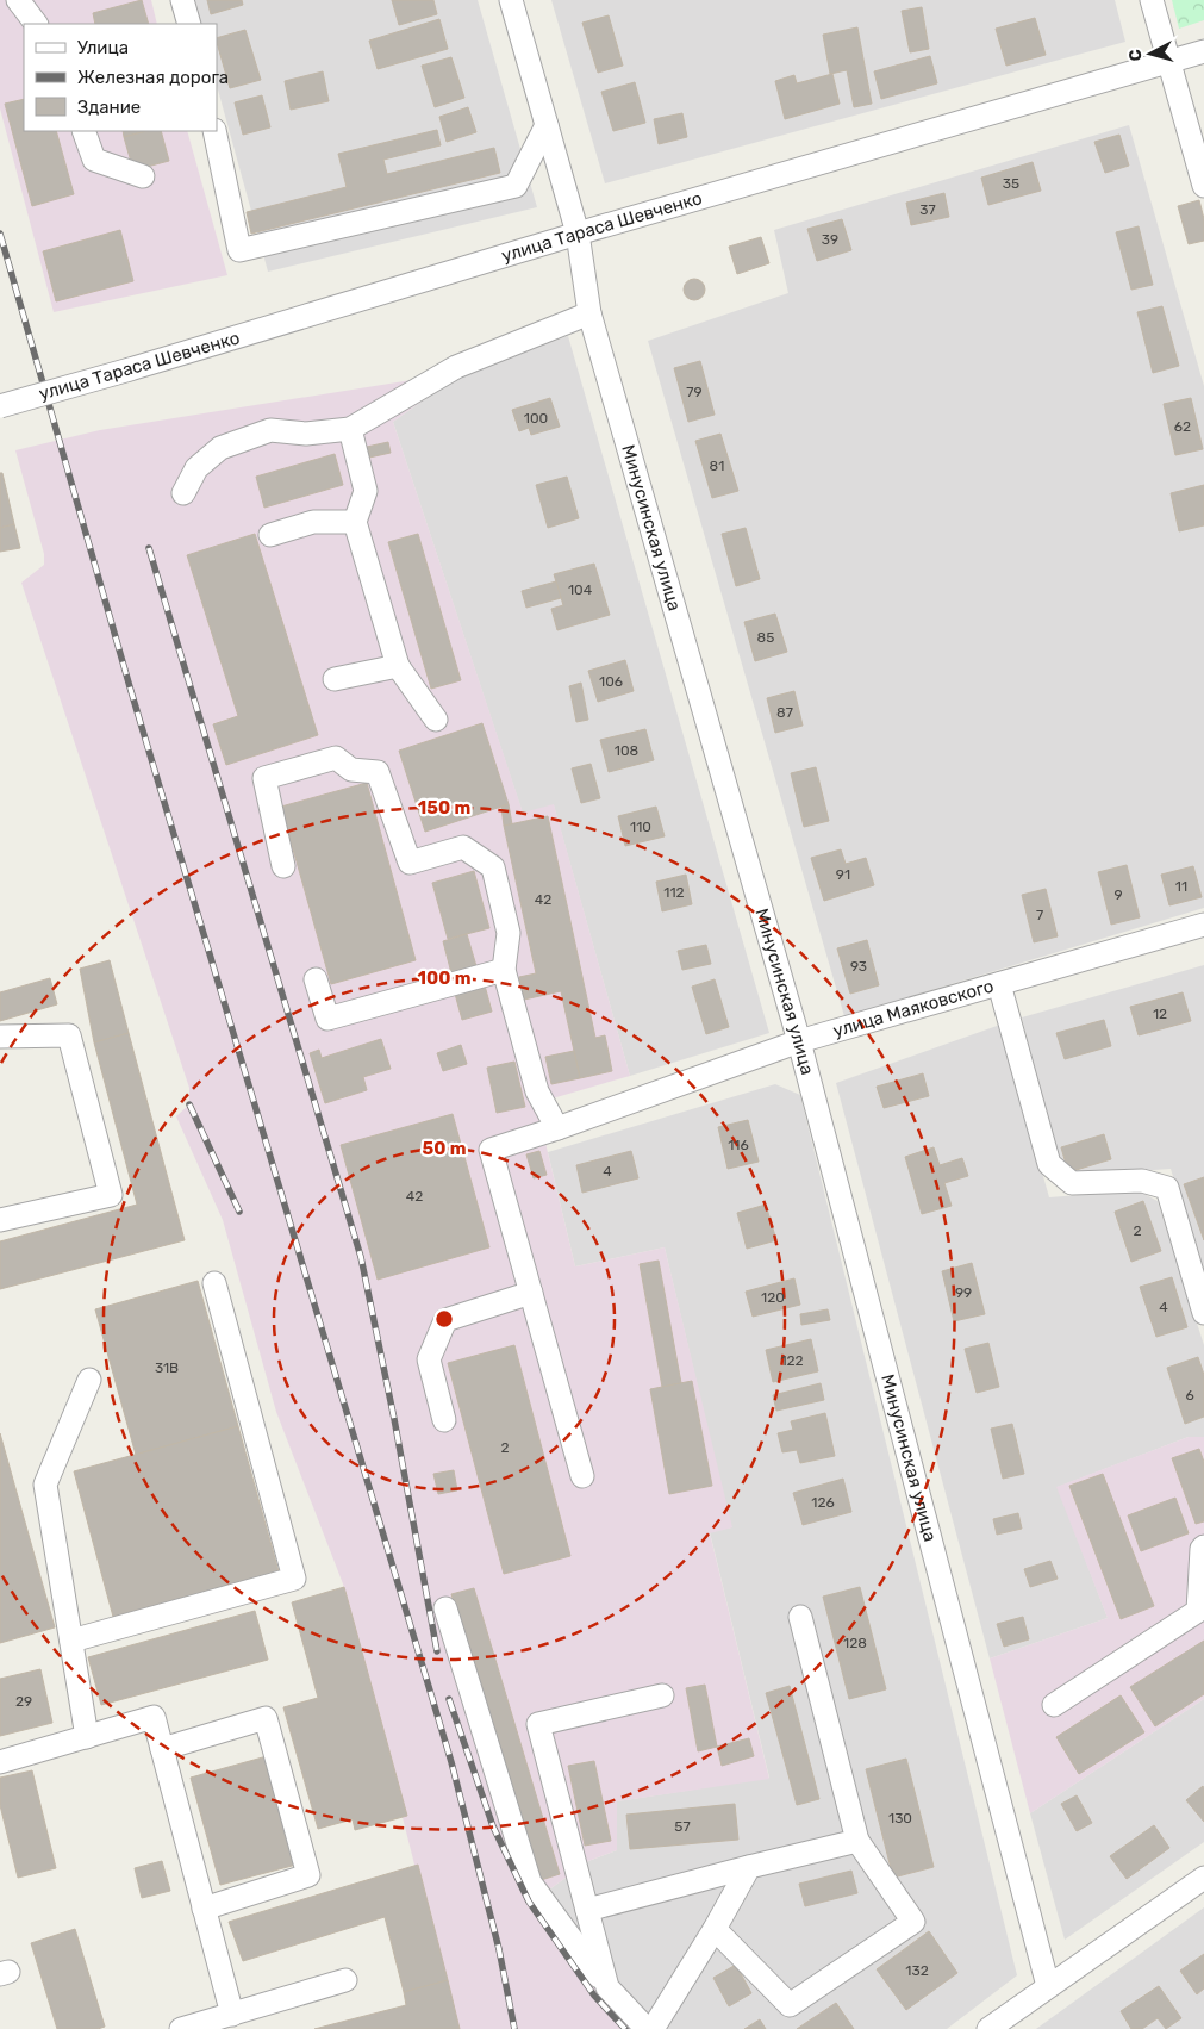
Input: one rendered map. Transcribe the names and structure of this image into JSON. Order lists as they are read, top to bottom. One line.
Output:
{"streets":{"street":["улица Тараса Шевченко","Минусинская улица","улица Маяковского"]},"crossings":[["улица Тараса Шевченко","Минусинская улица"],["Минусинская улица","улица Маяковского"]],"house_numbers":["35","37","39","79","100","62","81","104","85","106","87","108","110","91","11","112","9","42","7","93","12","116","4","42","2","99","120","4","122","31В","6","2","126","128","29","130","57","132"],"legend":["Улица","Железная дорога","Здание"],"north":"left","rings":["150 m","100 m","50 m"]}
